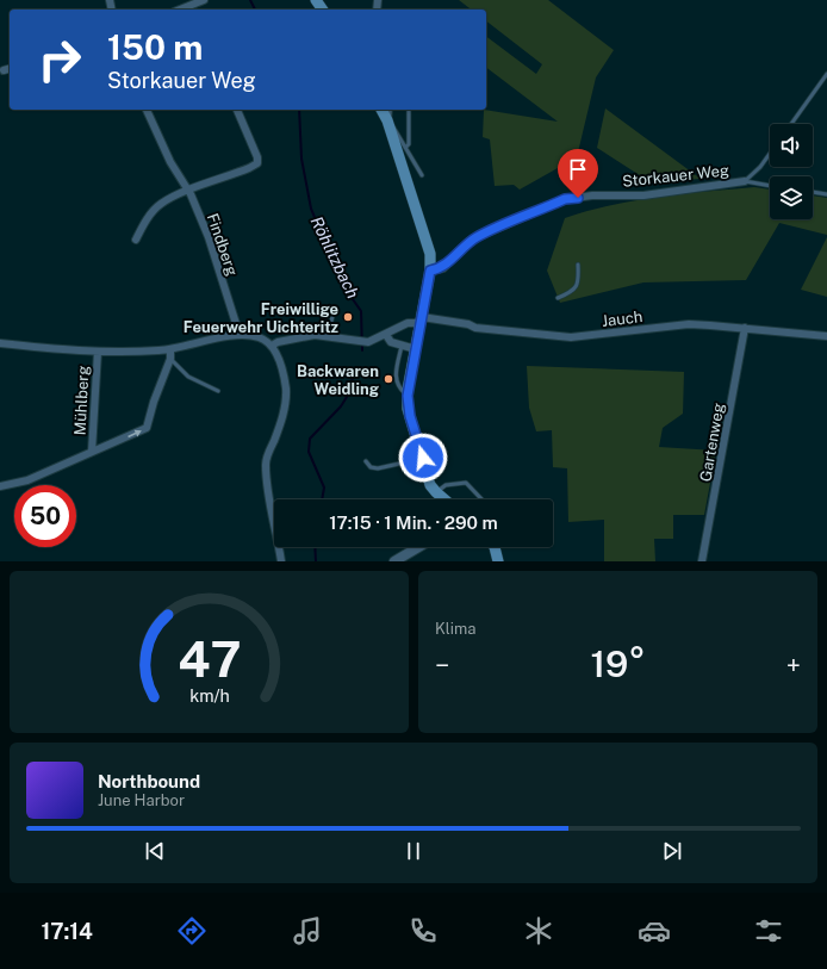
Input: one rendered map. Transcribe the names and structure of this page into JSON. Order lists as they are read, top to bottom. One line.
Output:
{"streets":{"street":["Storkauer Weg","Findberg","Jauch","Mühlberg","Gartenweg"]},"crossings":[["Findberg","Mühlberg"],["Jauch","Gartenweg"]],"water":["Röhlitzbach"],"places":["Freiwillige Feuerwehr Uichteritz","Backwaren Weidling"],"page":{"turn":["150 m","Storkauer Weg"],"limit":"50","trip":"17:15 · 1 Min. · 290 m","tile":"Klima","heat":["−","19°","+"],"song":["Northbound","June Harbor"],"tabs":"17:14","gauge":["47","km/h"]}}
